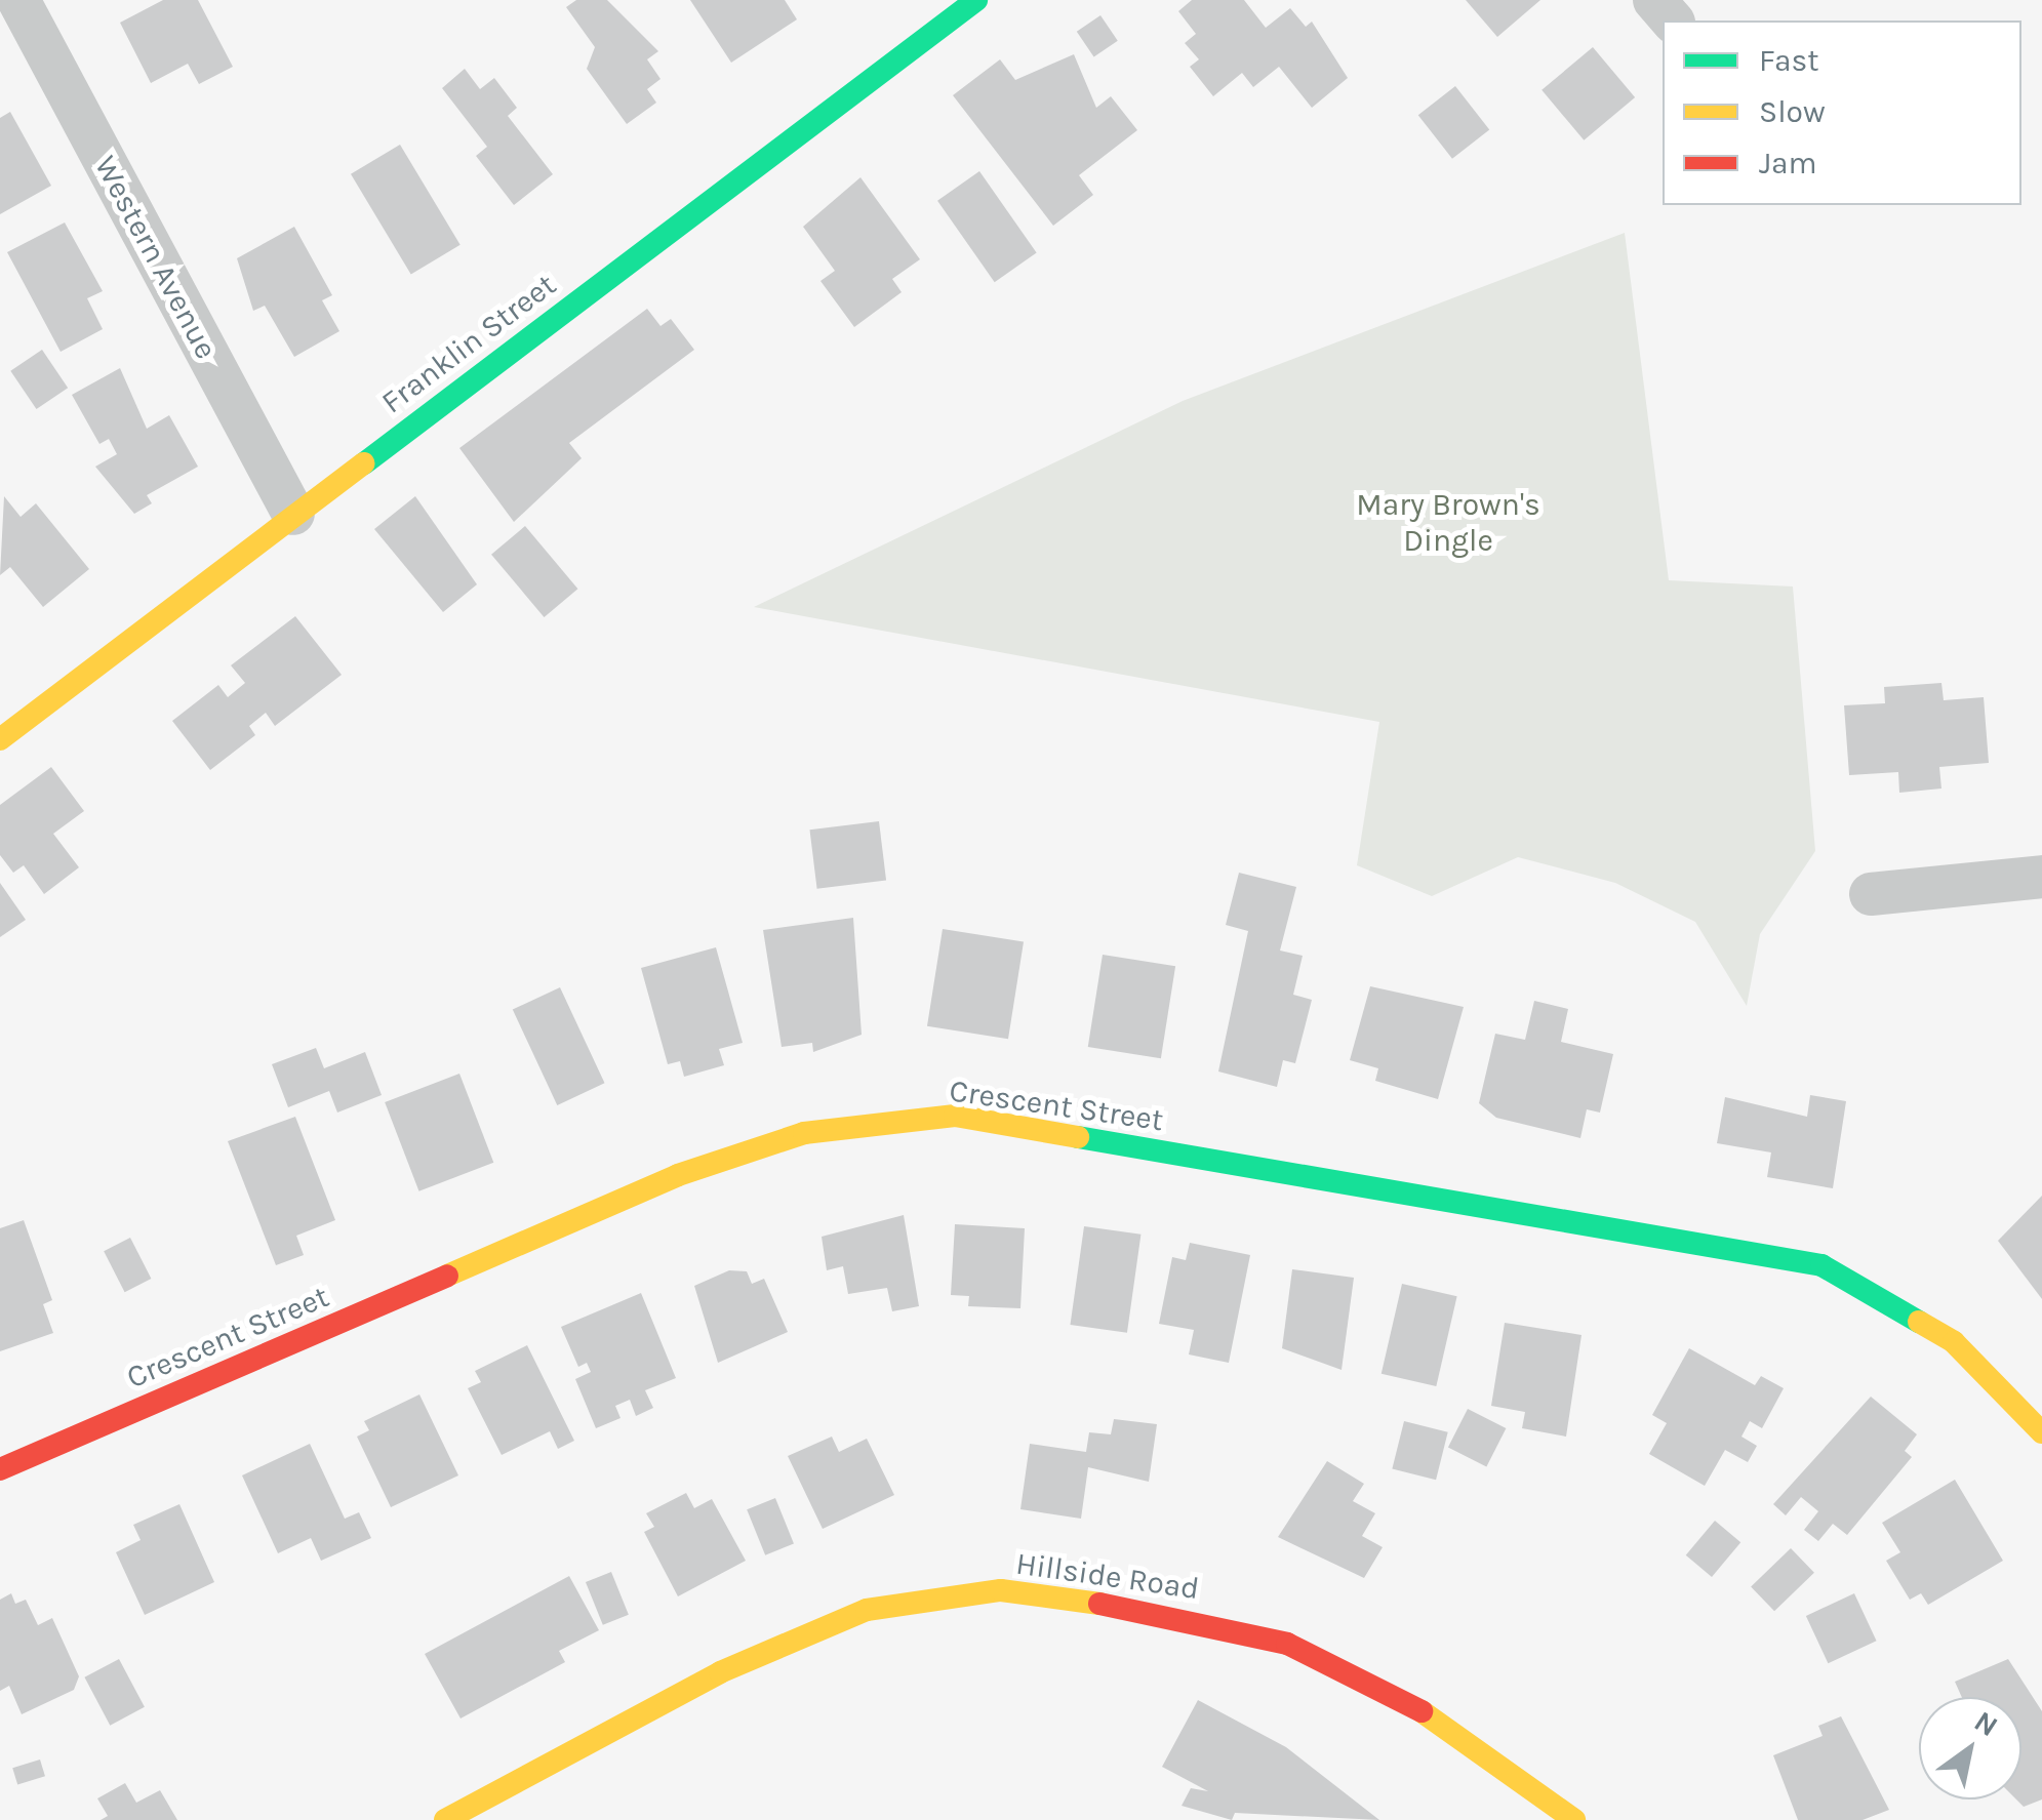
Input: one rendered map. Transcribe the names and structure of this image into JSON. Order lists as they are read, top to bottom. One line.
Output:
{"streets":{"street":["Western Avenue","Franklin Street","Crescent Street","Hillside Road"]},"crossings":[["Western Avenue","Franklin Street"]],"parks":["Mary Brown's Dingle"],"legend":["Fast","Slow","Jam"],"north":"top right"}
